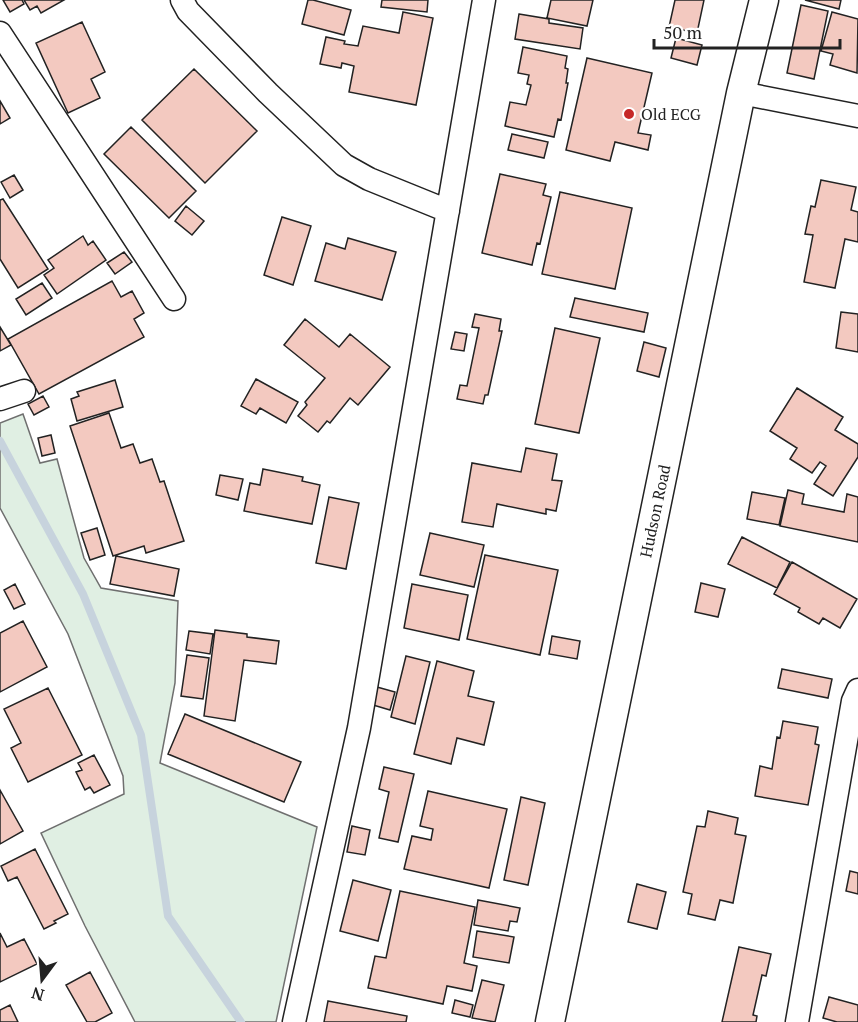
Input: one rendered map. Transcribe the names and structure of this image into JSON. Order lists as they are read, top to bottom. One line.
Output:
{"streets":{"street":["Hudson Road"]},"places":["Old ECG"],"scale_bar":"50 m","north":"bottom"}
